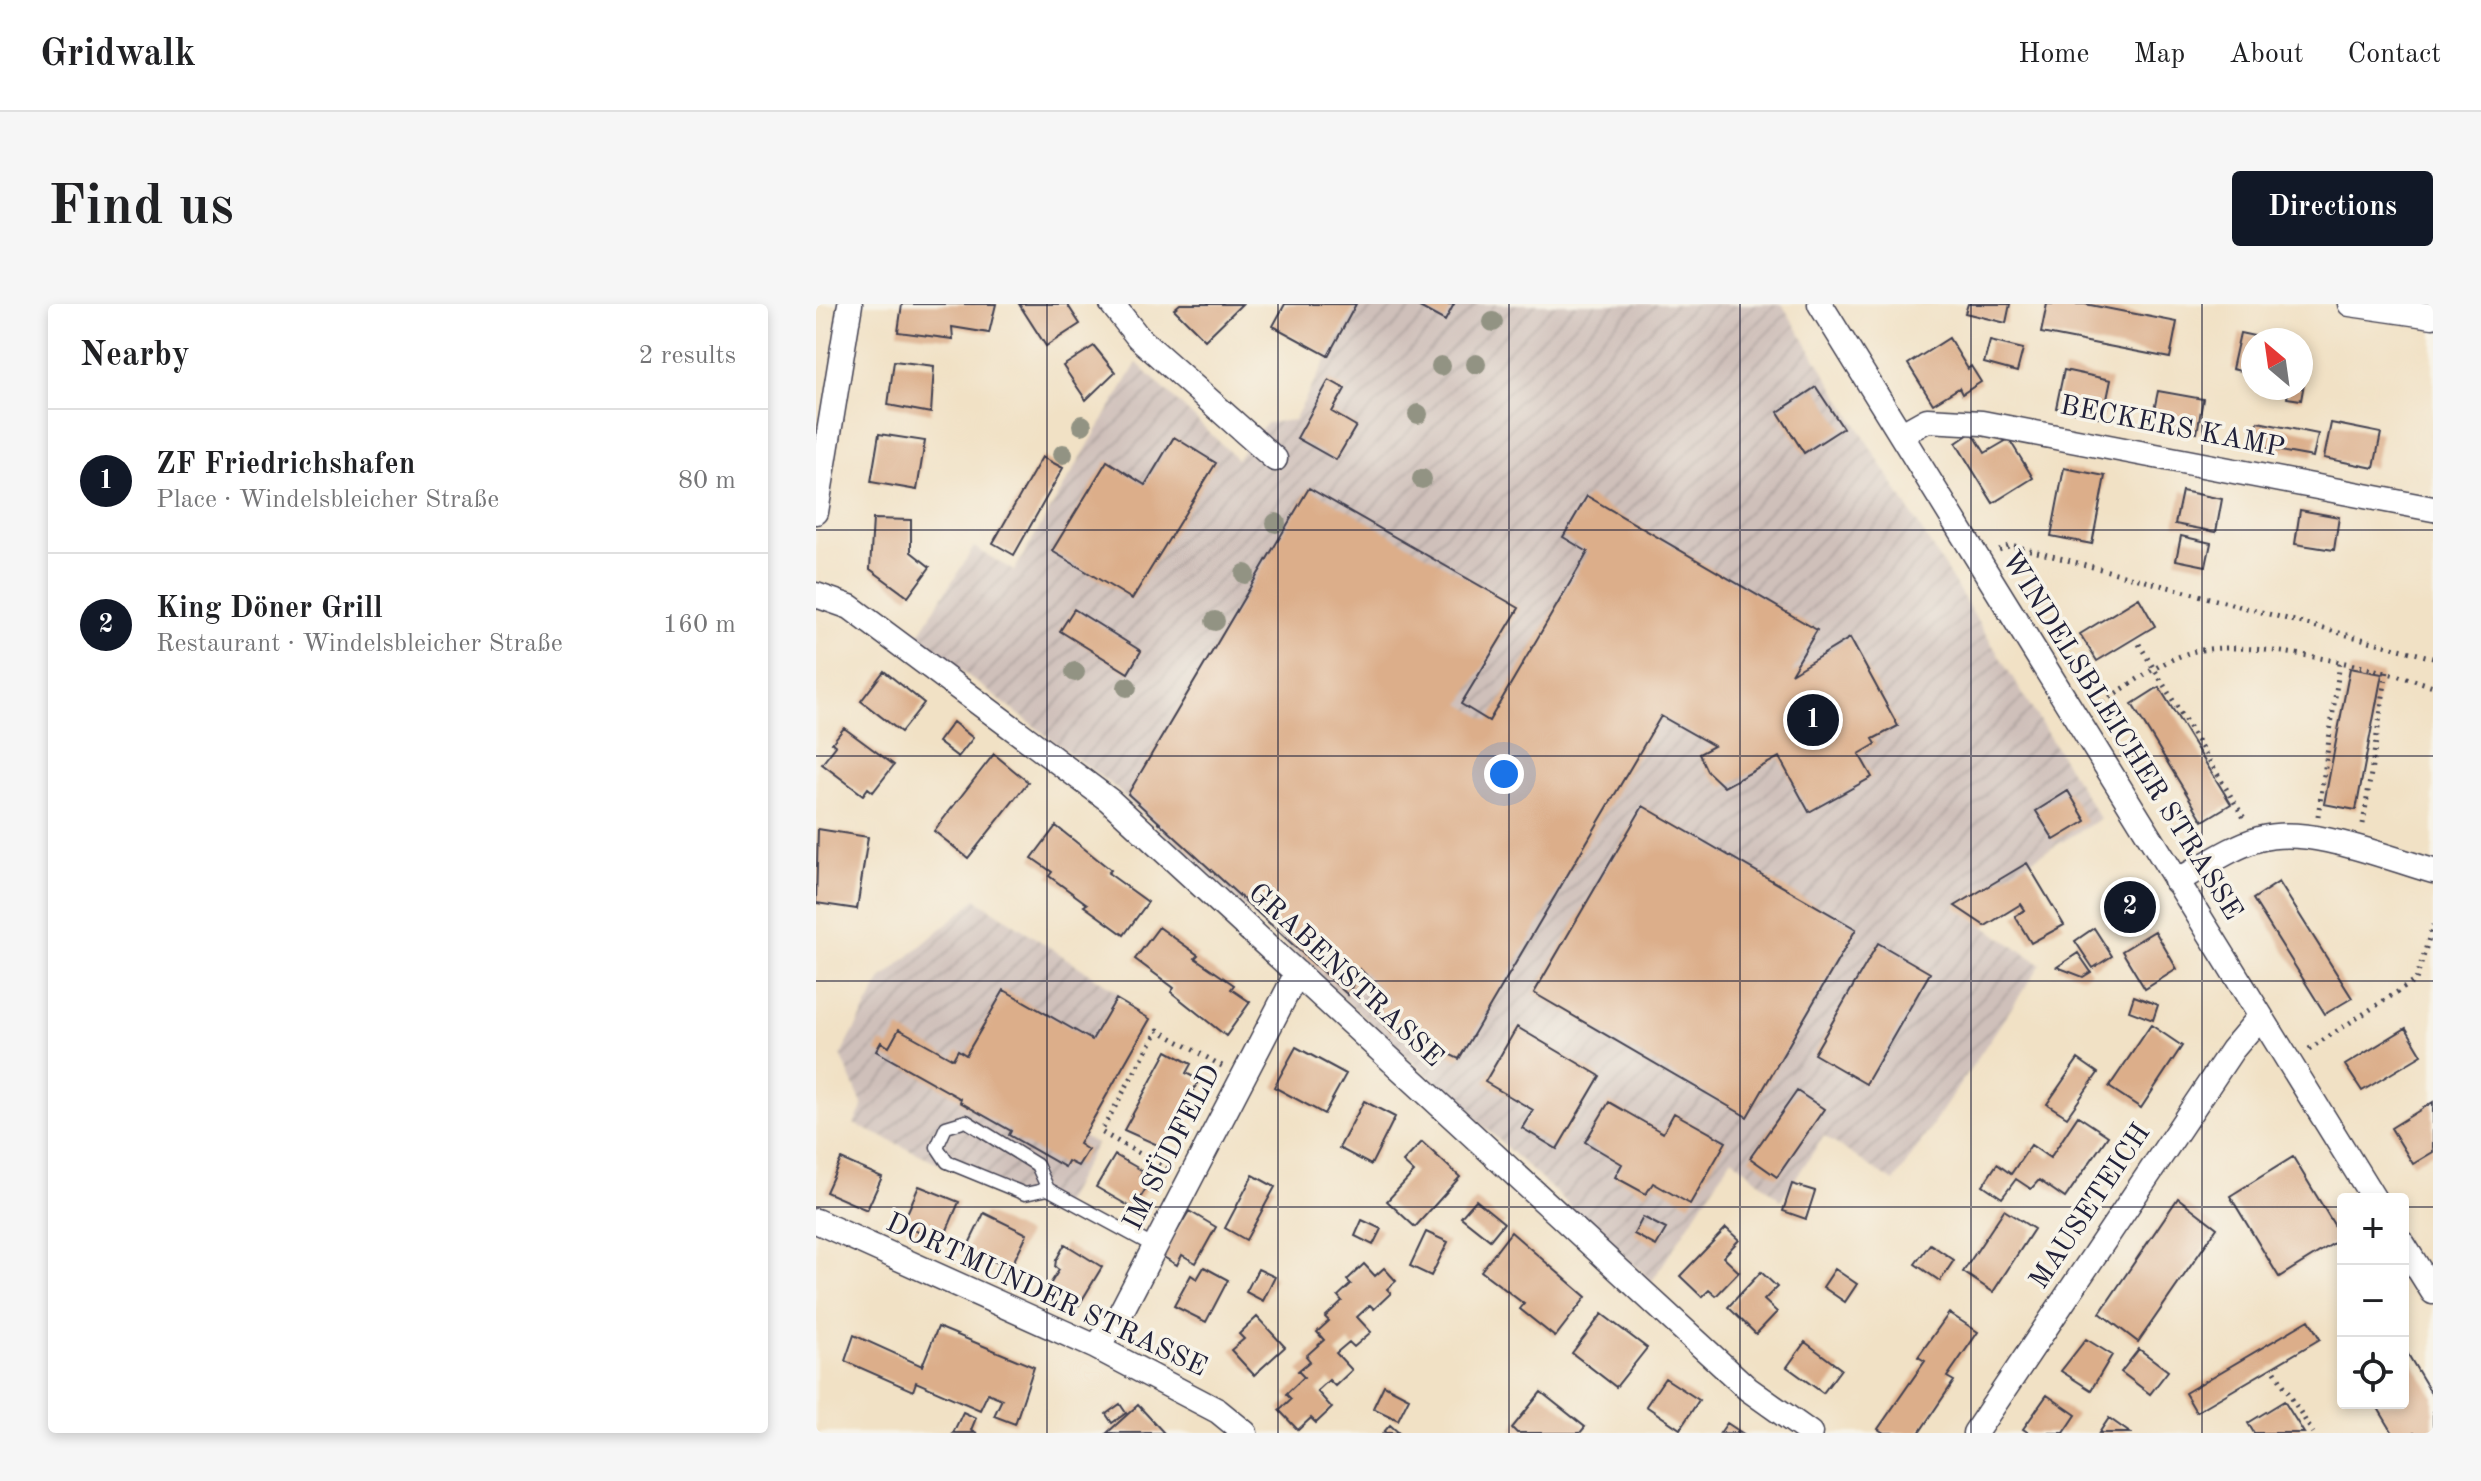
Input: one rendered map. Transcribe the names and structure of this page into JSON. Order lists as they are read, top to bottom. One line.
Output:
{"streets":{"street":["BECKERS KAMP","WINDELSBLEICHER STRASSE","GRABENSTRASSE","IM SÜDFELD","MAUSETEICH","DORTMUNDER STRASSE"]},"crossings":[["BECKERS KAMP","WINDELSBLEICHER STRASSE"],["WINDELSBLEICHER STRASSE","MAUSETEICH"],["GRABENSTRASSE","IM SÜDFELD"],["IM SÜDFELD","DORTMUNDER STRASSE"]],"north":"top left","page":{"header":"Gridwalk","nav":["Home","Map","About","Contact"],"buttons":"Directions","title":"Find us","heading":["Nearby","2 results"],"list":[{"mark":"1","name":"ZF Friedrichshafen","note":"Place · Windelsbleicher Straße","value":"80 m"},{"mark":"2","name":"King Döner Grill","note":"Restaurant · Windelsbleicher Straße","value":"160 m"}],"pins":["1","2"],"map_buttons":["+","−"]}}
